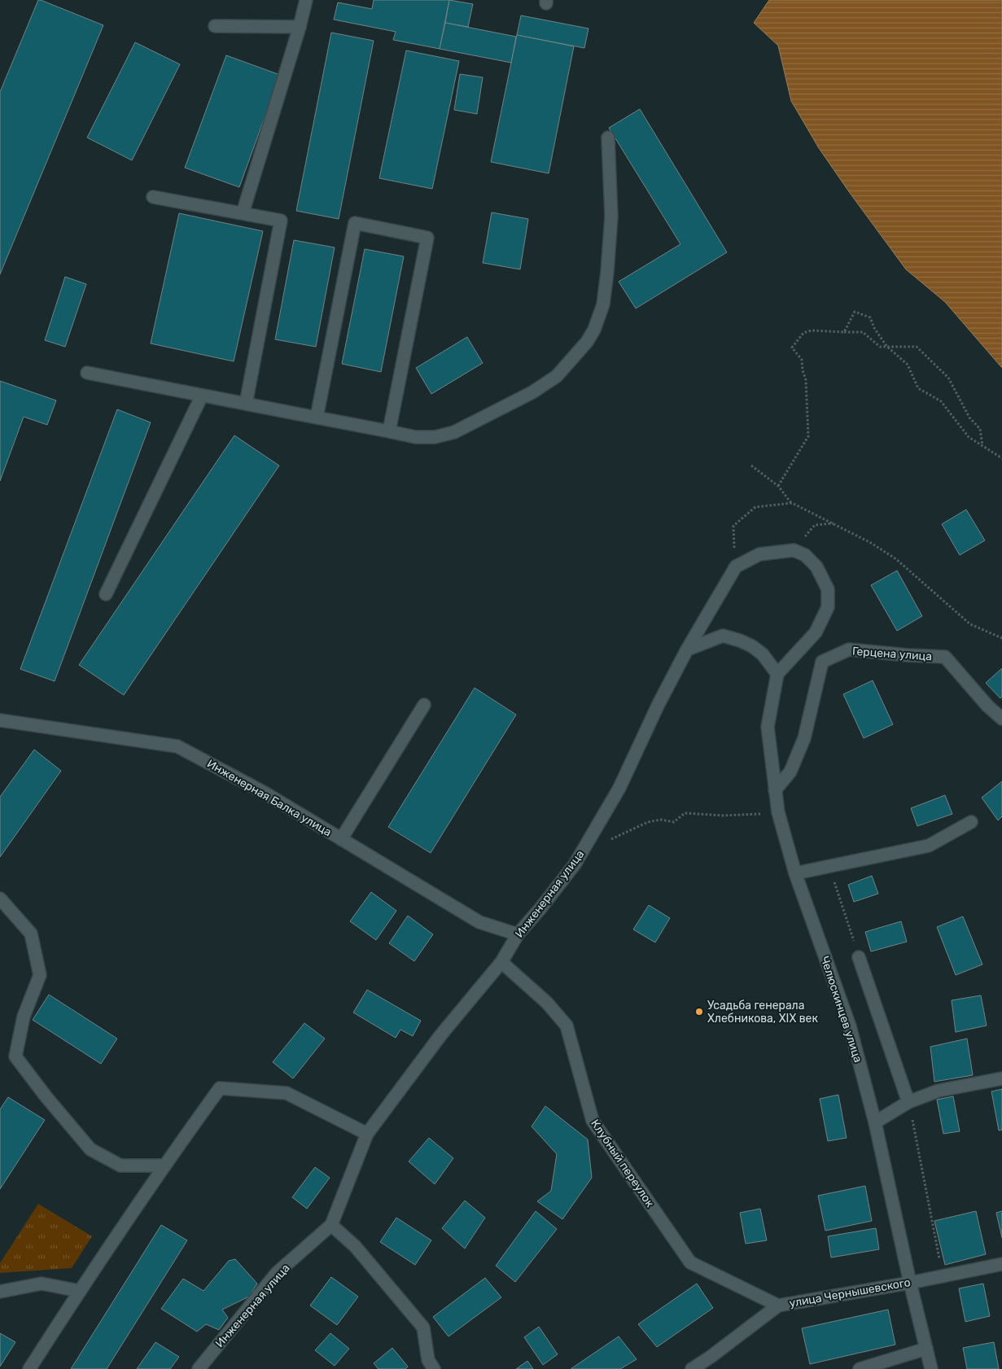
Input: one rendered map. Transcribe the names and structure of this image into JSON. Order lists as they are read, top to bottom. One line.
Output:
{"streets":{"street":["Герцена улица","Инженерная Балка улица","Инженерная улица","Челюскинцев улица","Клубный переулок","улица Чернышевского"]},"crossings":[["Герцена улица","Челюскинцев улица"],["Инженерная Балка улица","Инженерная улица"],["Инженерная улица","Клубный переулок"],["Челюскинцев улица","улица Чернышевского"],["Клубный переулок","улица Чернышевского"]],"places":["Усадьба генерала Хлебникова, XIX век"]}
